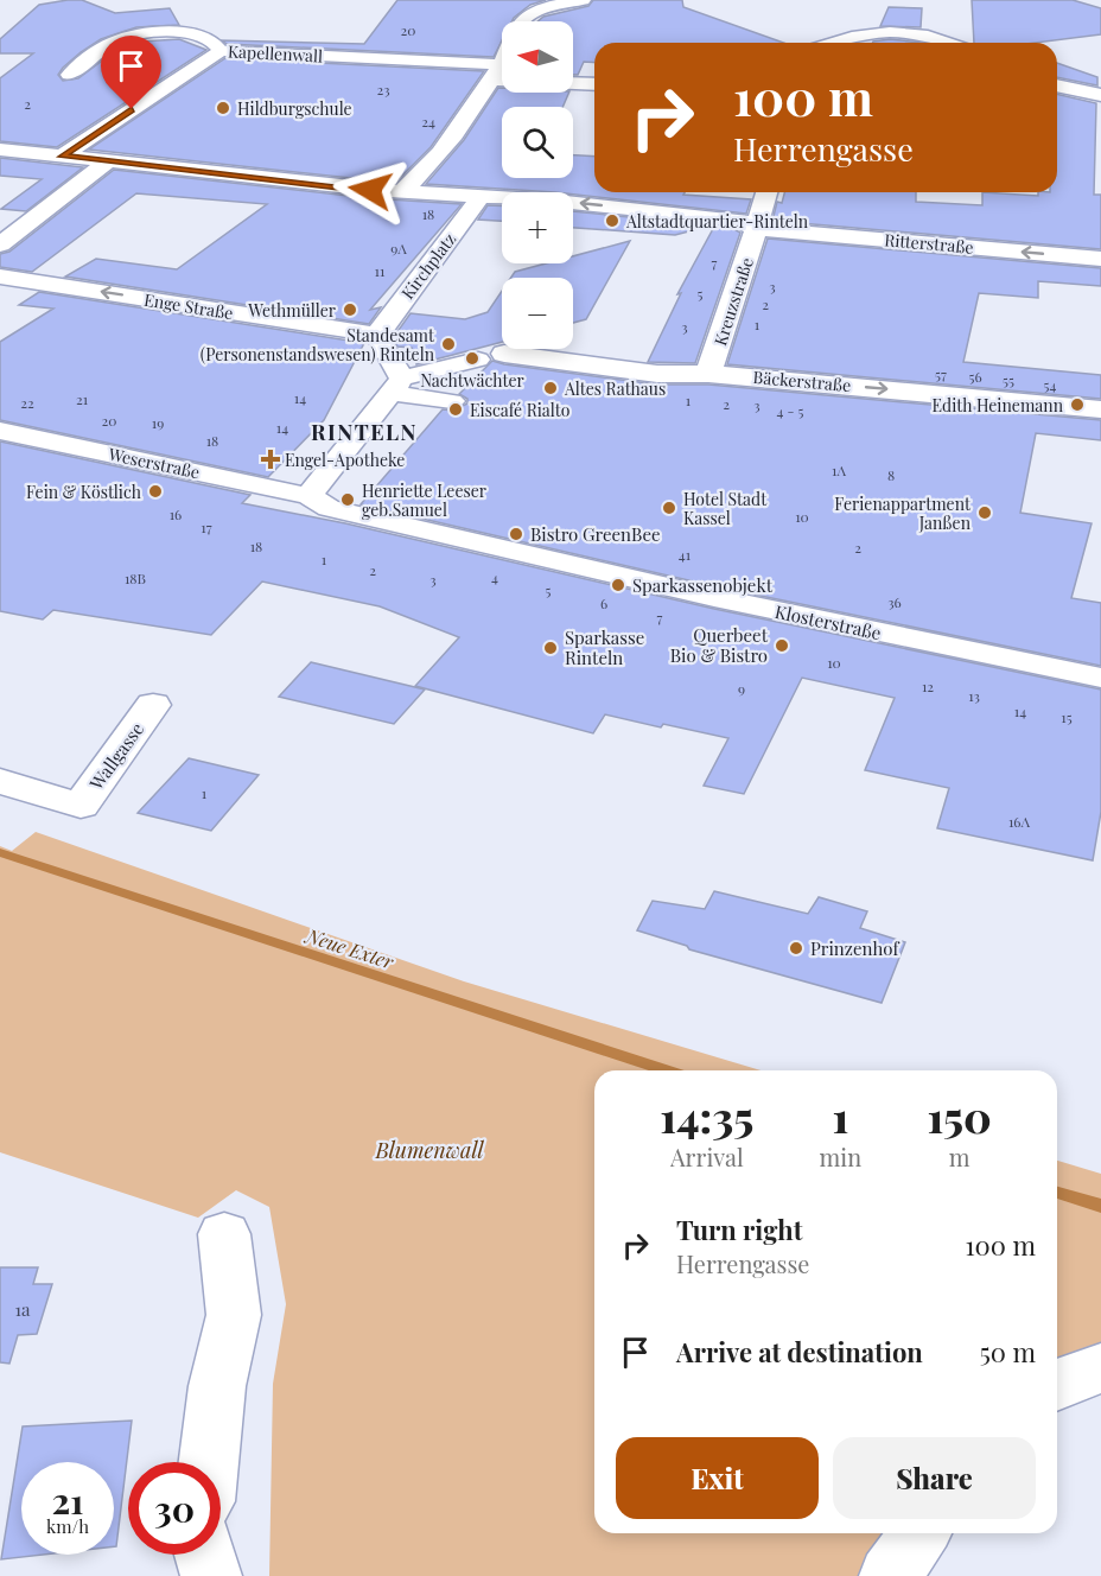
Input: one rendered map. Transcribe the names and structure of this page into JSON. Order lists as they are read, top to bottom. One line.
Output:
{"streets":{"street":["Kapellenwall","Ritterstraße","Kirchplatz","Kreuzstraße","Enge Straße","Bäckerstraße","Weserstraße","Klosterstraße","Wallgasse"]},"crossings":[["Ritterstraße","Kirchplatz"],["Ritterstraße","Kreuzstraße"],["Kirchplatz","Enge Straße"],["Kreuzstraße","Bäckerstraße"],["Weserstraße","Klosterstraße"]],"one_way":["Enge Straße","Bäckerstraße"],"districts":["RINTELN"],"water":["Neue Exter"],"parks":["Blumenwall"],"places":{"other":["Hildburgschule","Altstadtquartier-Rinteln","Wethmüller","Standesamt (Personenstandswesen) Rinteln","Nachtwächter","Altes Rathaus","Edith Heinemann","Eiscafé Rialto","Fein & Köstlich","Henriette Leeser geb.Samuel","Hotel Stadt Kassel","Ferienappartment Janßen","Bistro GreenBee","Sparkassenobjekt","Querbeet Bio & Bistro","Sparkasse Rinteln","Prinzenhof"],"health":["Engel-Apotheke"]},"house_numbers":["20","23","2","24","18","9A","7","11","3","5","2","1","3","57","56","55","54","14","21","1","22","2","3","4 - 5","20","19","14","18","1A","8","16","10","17","18","2","41","1","2","4","18B","3","5","36","6","7","10","12","9","13","14","15","1","16A","1a"],"north":"left","page":{"map_buttons":["+","−"],"turn":["100 m","Herrengasse"],"eta":["14:35","Arrival","1","min","150","m"],"list":[{"name":"Turn right","note":"Herrengasse","value":"100 m"},{"name":"Arrive at destination","value":"50 m"}],"buttons":["Exit","Share"],"speed":"21 km/h","limit":"30"}}
